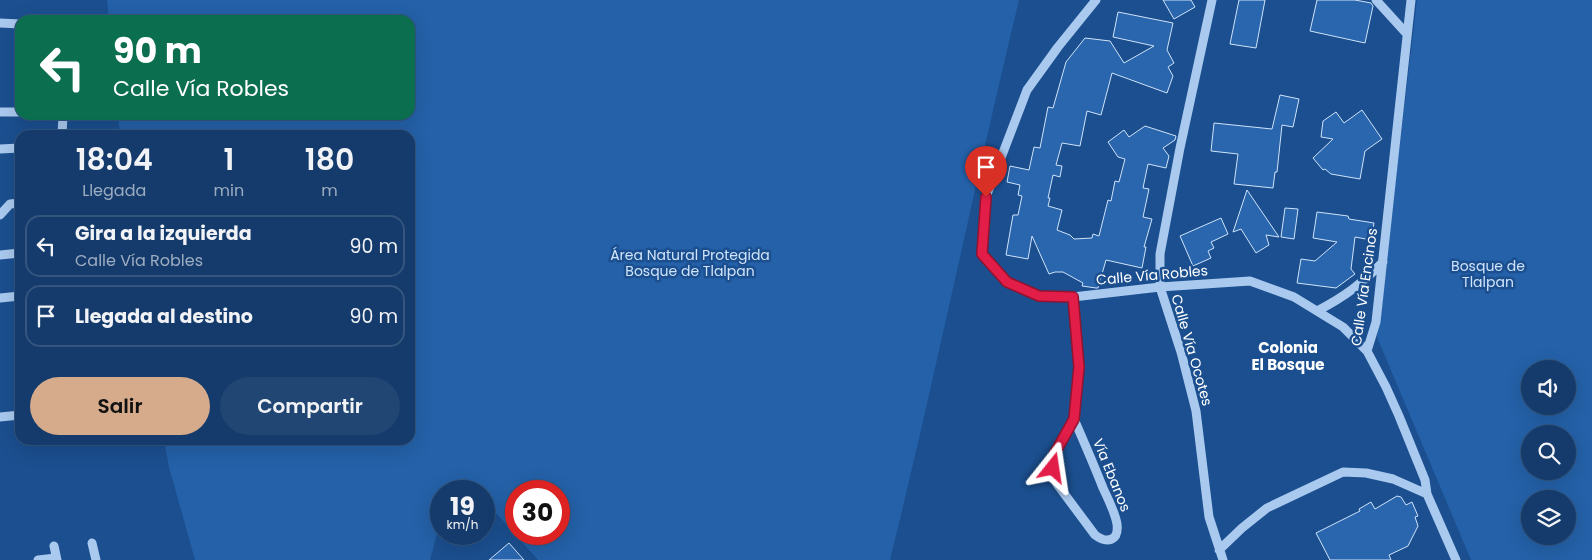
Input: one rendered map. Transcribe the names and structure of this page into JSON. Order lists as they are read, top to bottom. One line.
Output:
{"streets":{"street":["Calle Vía Robles","Calle Vía Encinos","Calle Vía Ocotes","Vía Ebanos"]},"crossings":[["Calle Vía Robles","Calle Vía Encinos"],["Calle Vía Robles","Calle Vía Ocotes"],["Calle Vía Robles","Vía Ebanos"]],"districts":["Colonia El Bosque"],"parks":["Área Natural Protegida Bosque de Tlalpan","Bosque de Tlalpan"],"page":{"turn":["90 m","Calle Vía Robles"],"eta":["18:04","Llegada","1","min","180","m"],"list":[{"name":"Gira a la izquierda","note":"Calle Vía Robles","value":"90 m"},{"name":"Llegada al destino","value":"90 m"}],"buttons":["Salir","Compartir"],"speed":"19 km/h","limit":"30"}}
